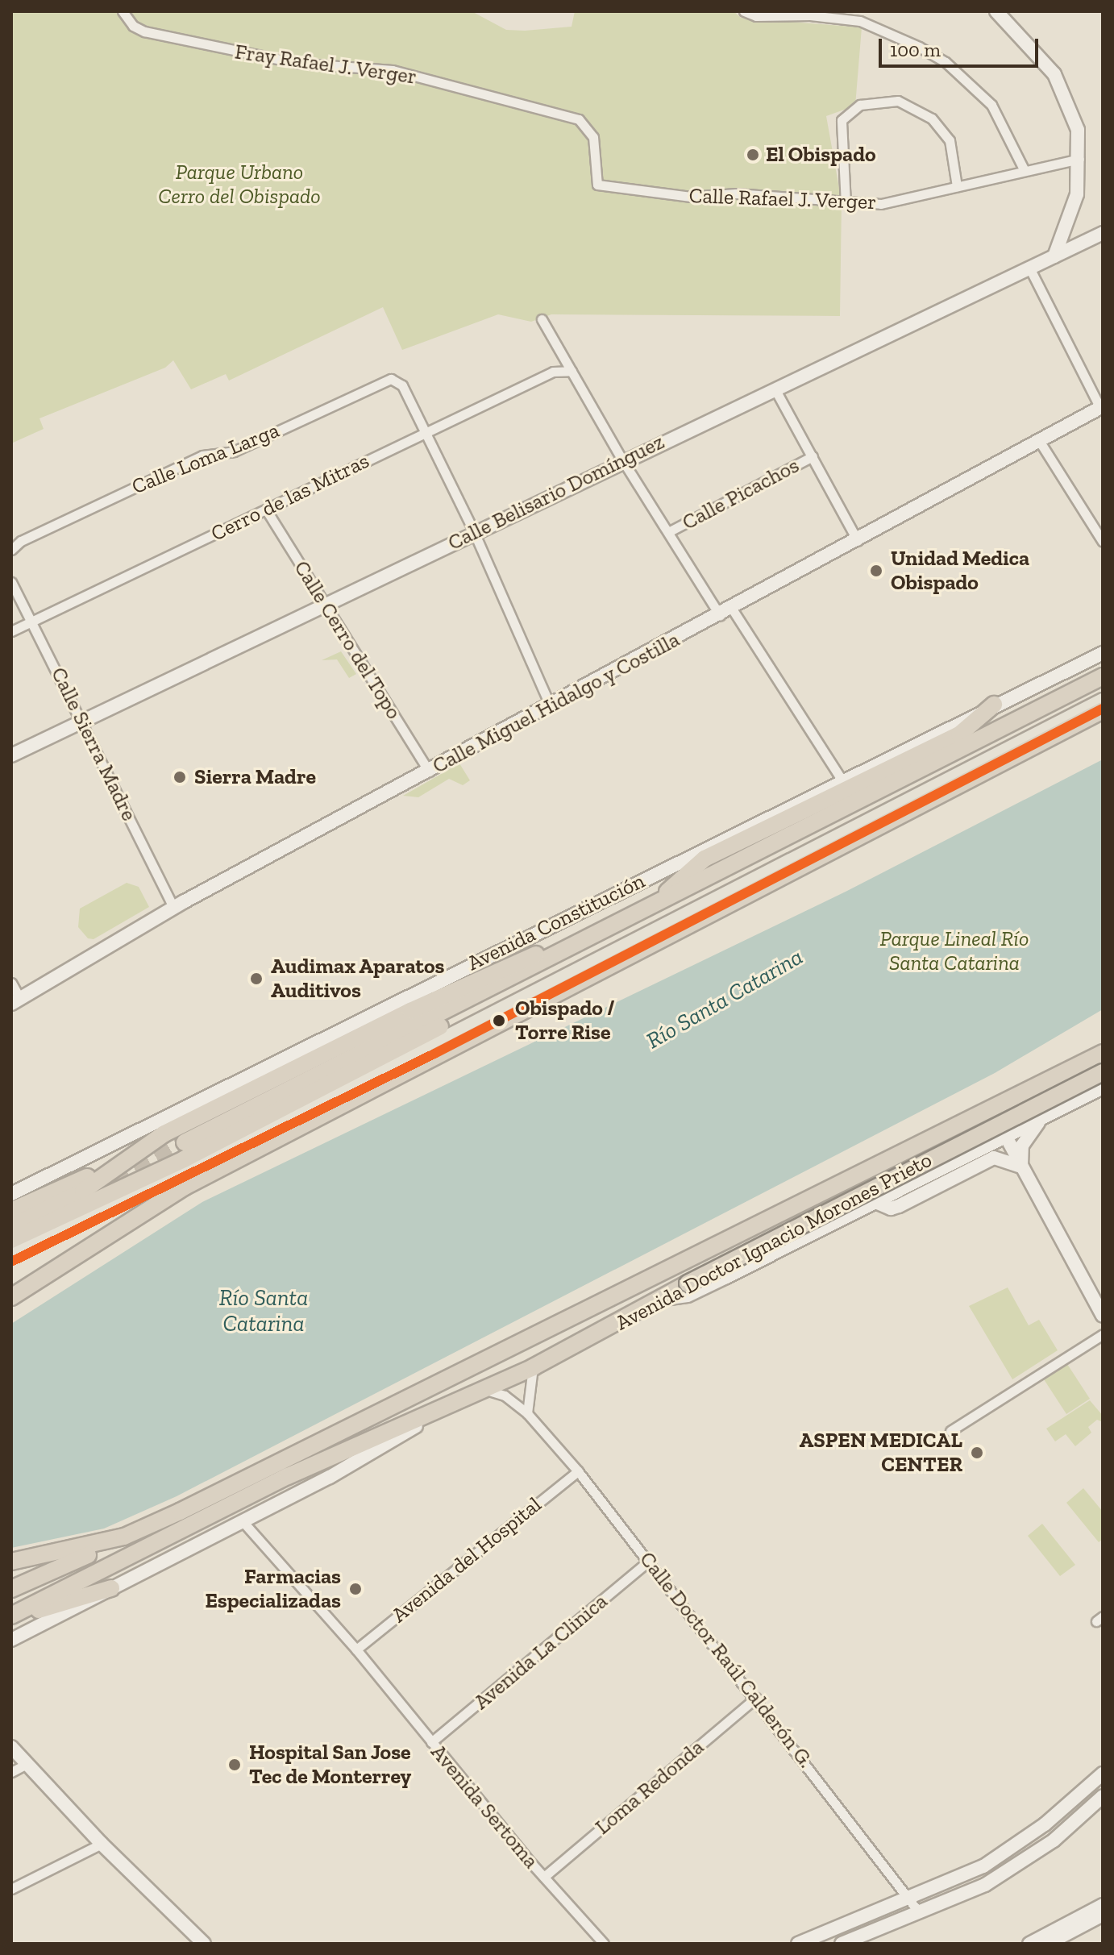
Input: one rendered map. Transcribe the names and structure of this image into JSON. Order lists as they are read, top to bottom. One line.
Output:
{"streets":{"highway":["Avenida Constitución","Avenida Doctor Ignacio Morones Prieto"],"street":["Fray Rafael J. Verger","Calle Rafael J. Verger","Calle Loma Larga","Calle Belisario Domínguez","Calle Picachos","Cerro de las Mitras","Calle Cerro del Topo","Calle Miguel Hidalgo y Costilla","Calle Sierra Madre","Avenida del Hospital","Avenida La Clinica","Calle Doctor Raúl Calderón G.","Loma Redonda","Avenida Sertoma"]},"crossings":[["Fray Rafael J. Verger","Calle Rafael J. Verger"],["Calle Loma Larga","Cerro de las Mitras"],["Calle Belisario Domínguez","Calle Cerro del Topo"],["Calle Belisario Domínguez","Calle Sierra Madre"],["Cerro de las Mitras","Calle Cerro del Topo"],["Cerro de las Mitras","Calle Sierra Madre"],["Calle Cerro del Topo","Calle Miguel Hidalgo y Costilla"],["Calle Miguel Hidalgo y Costilla","Calle Sierra Madre"],["Avenida Doctor Ignacio Morones Prieto","Calle Doctor Raúl Calderón G."],["Avenida del Hospital","Calle Doctor Raúl Calderón G."],["Avenida del Hospital","Avenida Sertoma"],["Avenida La Clinica","Calle Doctor Raúl Calderón G."],["Avenida La Clinica","Avenida Sertoma"],["Calle Doctor Raúl Calderón G.","Loma Redonda"],["Loma Redonda","Avenida Sertoma"]],"water":["Río Santa Catarina"],"parks":["Parque Urbano Cerro del Obispado","Parque Lineal Río Santa Catarina"],"places":["El Obispado","Unidad Medica Obispado","Sierra Madre","Audimax Aparatos Auditivos","Obispado / Torre Rise","ASPEN MEDICAL CENTER","Farmacias Especializadas","Hospital San Jose Tec de Monterrey"],"scale_bar":"100 m"}
